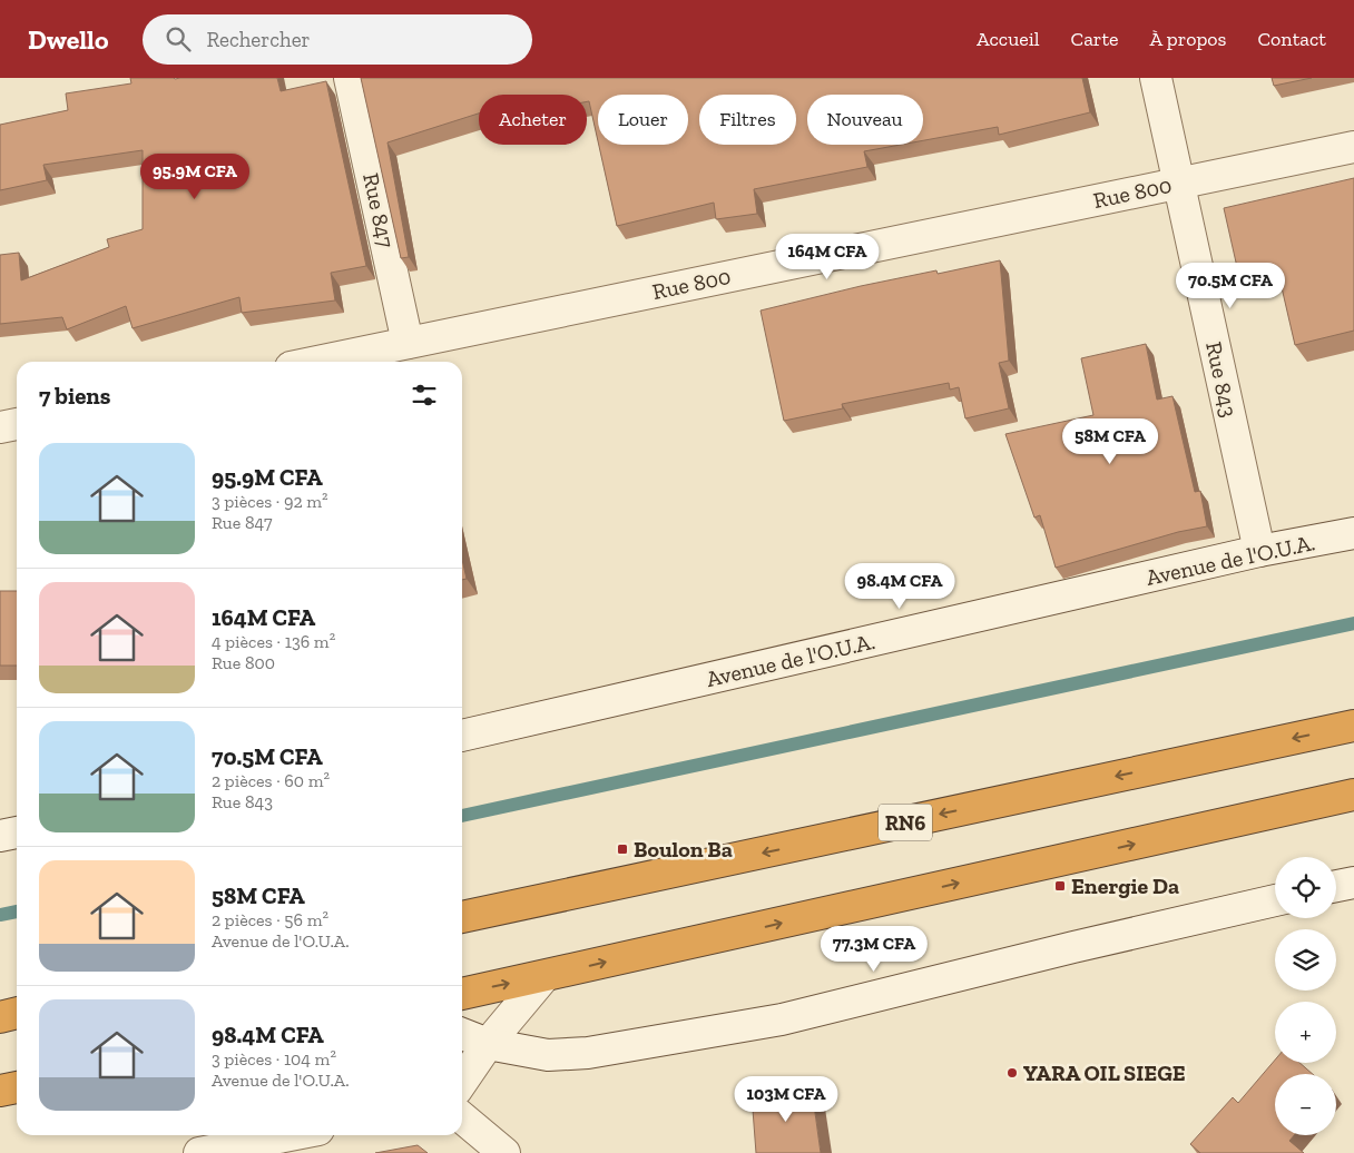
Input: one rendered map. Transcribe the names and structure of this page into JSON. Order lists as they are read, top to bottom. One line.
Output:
{"streets":{"highway":["RN6"],"street":["Rue 800","Rue 847","Rue 843","Avenue de l'O.U.A."]},"crossings":[["Rue 800","Rue 847"],["Rue 800","Rue 843"],["Rue 843","Avenue de l'O.U.A."]],"places":{"transit":["Boulon Ba","Energie Da"],"other":["YARA OIL SIEGE"]},"page":{"header":"Dwello","search":"Rechercher","nav":["Accueil","Carte","À propos","Contact"],"chip":["Acheter","Louer","Filtres","Nouveau"],"price":["95.9M CFA","164M CFA","70.5M CFA","58M CFA","98.4M CFA","77.3M CFA","103M CFA"],"heading":"7 biens","list":[{"name":"95.9M CFA","note":"3 pièces · 92 m² · Rue 847"},{"name":"164M CFA","note":"4 pièces · 136 m² · Rue 800"},{"name":"70.5M CFA","note":"2 pièces · 60 m² · Rue 843"},{"name":"58M CFA","note":"2 pièces · 56 m² · Avenue de l'O.U.A."},{"name":"98.4M CFA","note":"3 pièces · 104 m² · Avenue de l'O.U.A."}],"map_buttons":["+","−"]}}
